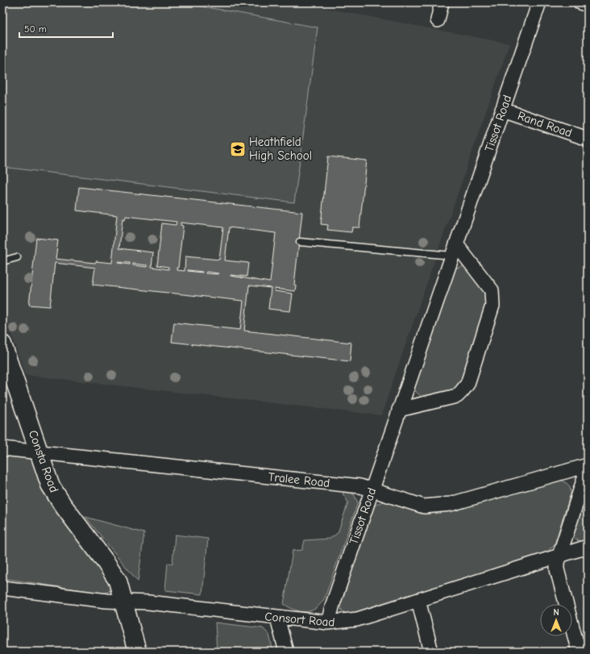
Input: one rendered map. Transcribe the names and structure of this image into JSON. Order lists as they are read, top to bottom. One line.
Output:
{"streets":{"street":["Tissot Road","Rand Road","Consta Road","Tralee Road","Consort Road"]},"crossings":[["Tissot Road","Rand Road"],["Tissot Road","Tralee Road"],["Tissot Road","Consort Road"],["Consta Road","Tralee Road"],["Consta Road","Consort Road"]],"places":{"school or university":["Heathfield High School"]},"scale_bar":"50 m","north":"top"}
